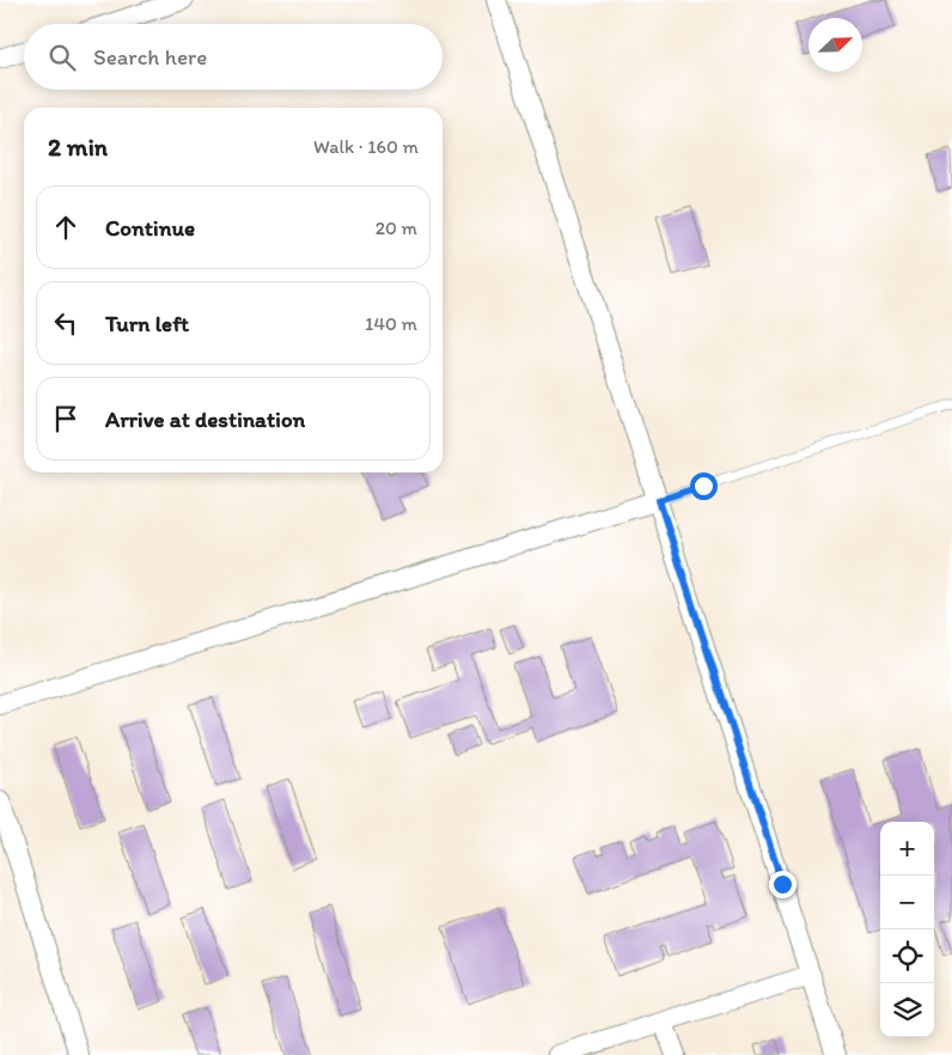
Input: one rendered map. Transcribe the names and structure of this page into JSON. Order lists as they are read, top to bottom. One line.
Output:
{"north":"top right","page":{"search":"Search here","heading":["2 min","Walk · 160 m"],"list":[["Continue","20 m"],["Turn left","140 m"],"Arrive at destination"],"map_buttons":["+","−"]}}
